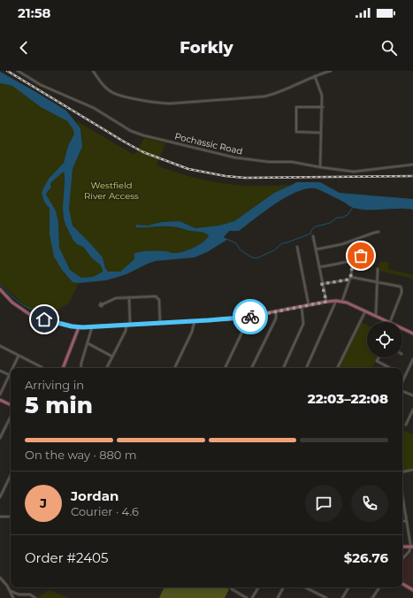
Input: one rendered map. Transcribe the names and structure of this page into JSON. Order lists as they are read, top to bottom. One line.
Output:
{"streets":{"street":["Pochassic Road"]},"parks":["Westfield River Access"],"page":{"status":"21:58","header":"Forkly","heading":["5 min","Arriving in","22:03–22:08"],"panel":["Jordan","Courier · 4.6","Order #2405","$26.76"],"bar":"On the way · 880 m","round":"J"}}
